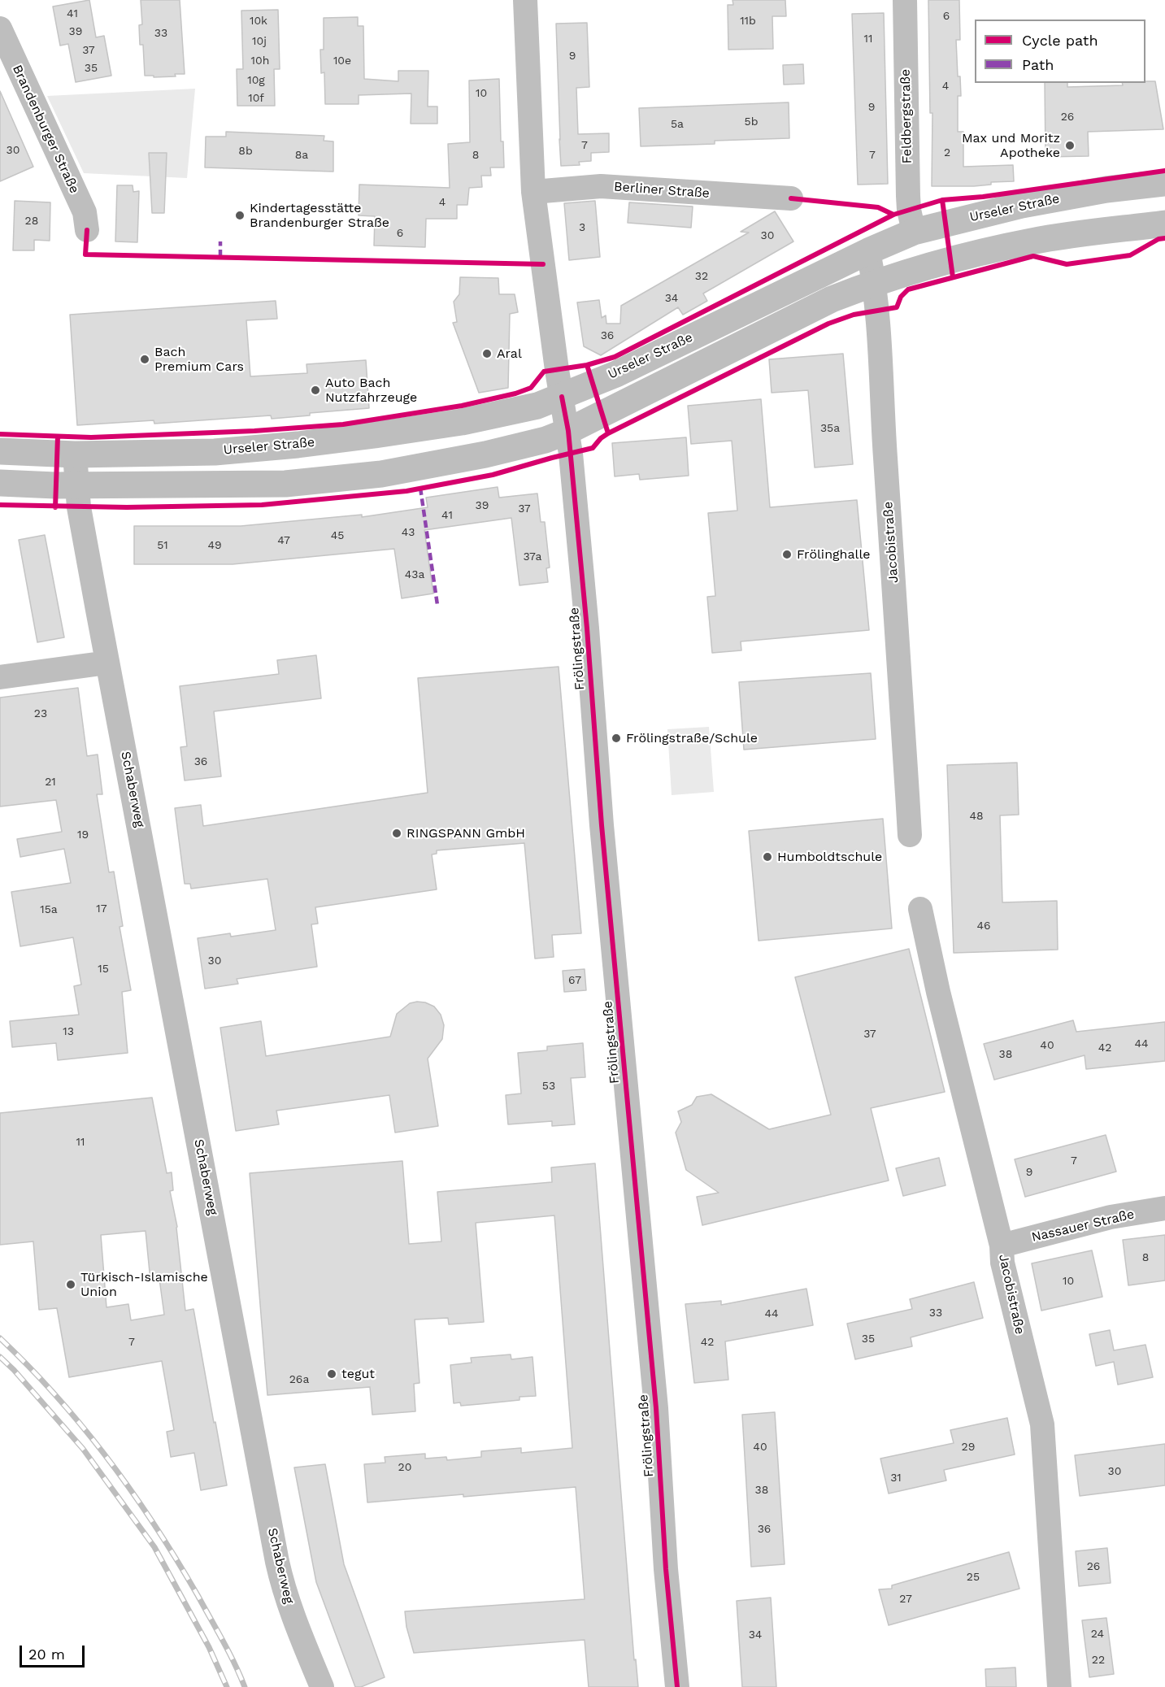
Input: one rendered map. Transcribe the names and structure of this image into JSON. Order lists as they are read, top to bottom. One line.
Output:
{"streets":{"street":["Feldbergstraße","Brandenburger Straße","Berliner Straße","Urseler Straße","Jacobistraße","Frölingstraße","Schaberweg","Nassauer Straße"]},"crossings":[["Feldbergstraße","Urseler Straße"],["Urseler Straße","Jacobistraße"],["Urseler Straße","Frölingstraße"],["Urseler Straße","Schaberweg"],["Jacobistraße","Nassauer Straße"]],"places":["Max und Moritz Apotheke","Kindertagesstätte Brandenburger Straße","Aral","Bach Premium Cars","Auto Bach Nutzfahrzeuge","Frölinghalle","Frölingstraße/Schule","RINGSPANN GmbH","Humboldtschule","Türkisch-Islamische Union","tegut"],"house_numbers":["41","6","10k","11b","39","33","11","10j","37","9","10h","10e","35","10g","4","10","10f","9","26","5b","5a","7","30","8b","2","8a","8","7","4","28","3","6","30","32","34","36","35a","39","37","41","43","45","47","51","49","37a","43a","23","36","21","48","19","17","15a","46","30","15","67","13","37","44","40","42","38","53","11","7","9","8","10","33","44","35","7","42","26a","40","29","20","30","31","38","36","26","25","27","24","34","22"],"legend":["Cycle path","Path"],"scale_bar":"20 m"}
